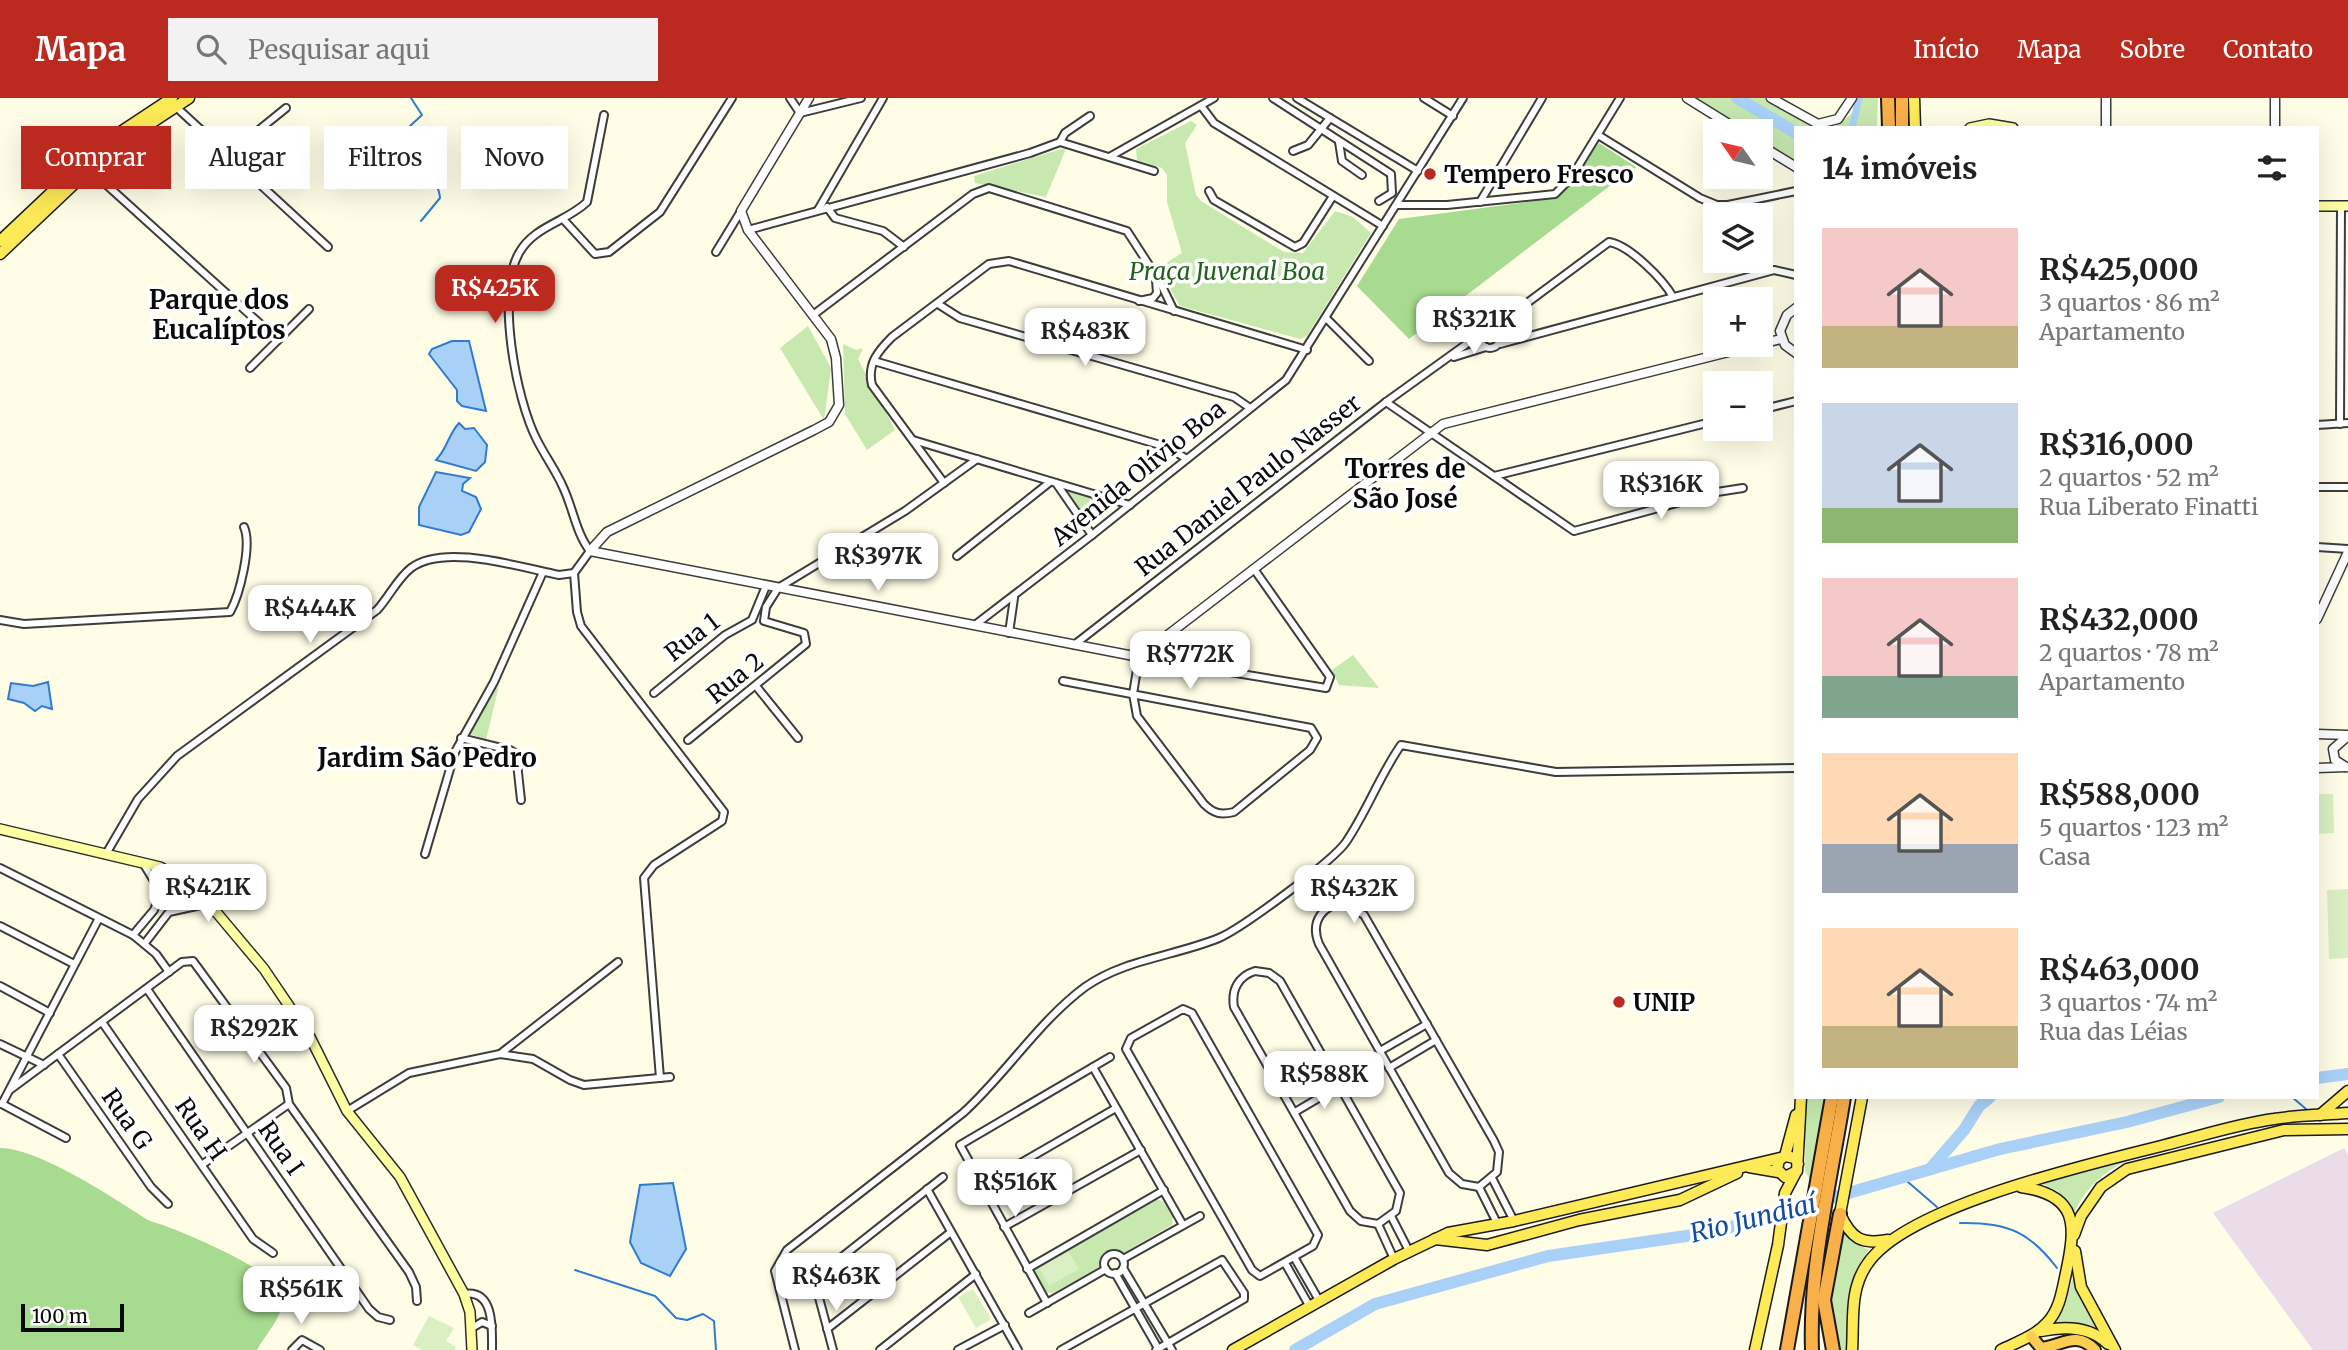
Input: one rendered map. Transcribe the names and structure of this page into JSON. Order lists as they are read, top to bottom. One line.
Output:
{"streets":{"street":["Avenida Olívio Boa","Rua Daniel Paulo Nasser","Rua 1","Rua 2","Rua G","Rua H","Rua I"]},"districts":["Parque dos Eucalíptos","Torres de São José","Jardim São Pedro"],"water":["Rio Jundiaí"],"parks":["Praça Juvenal Boa"],"places":["Tempero Fresco","UNIP"],"scale_bar":"100 m","north":"top left","page":{"header":"Mapa","search":"Pesquisar aqui","nav":["Início","Mapa","Sobre","Contato"],"map_buttons":["+","−"],"chip":["Comprar","Alugar","Filtros","Novo"],"heading":"14 imóveis","list":[{"name":"R$425,000","note":"3 quartos · 86 m² · Apartamento"},{"name":"R$316,000","note":"2 quartos · 52 m² · Rua Liberato Finatti"},{"name":"R$432,000","note":"2 quartos · 78 m² · Apartamento"},{"name":"R$588,000","note":"5 quartos · 123 m² · Casa"},{"name":"R$463,000","note":"3 quartos · 74 m² · Rua das Léias"}],"price":["R$425K","R$321K","R$483K","R$316K","R$397K","R$444K","R$772K","R$421K","R$432K","R$292K","R$588K","R$516K","R$463K","R$561K"],"scale":"100 m"}}
